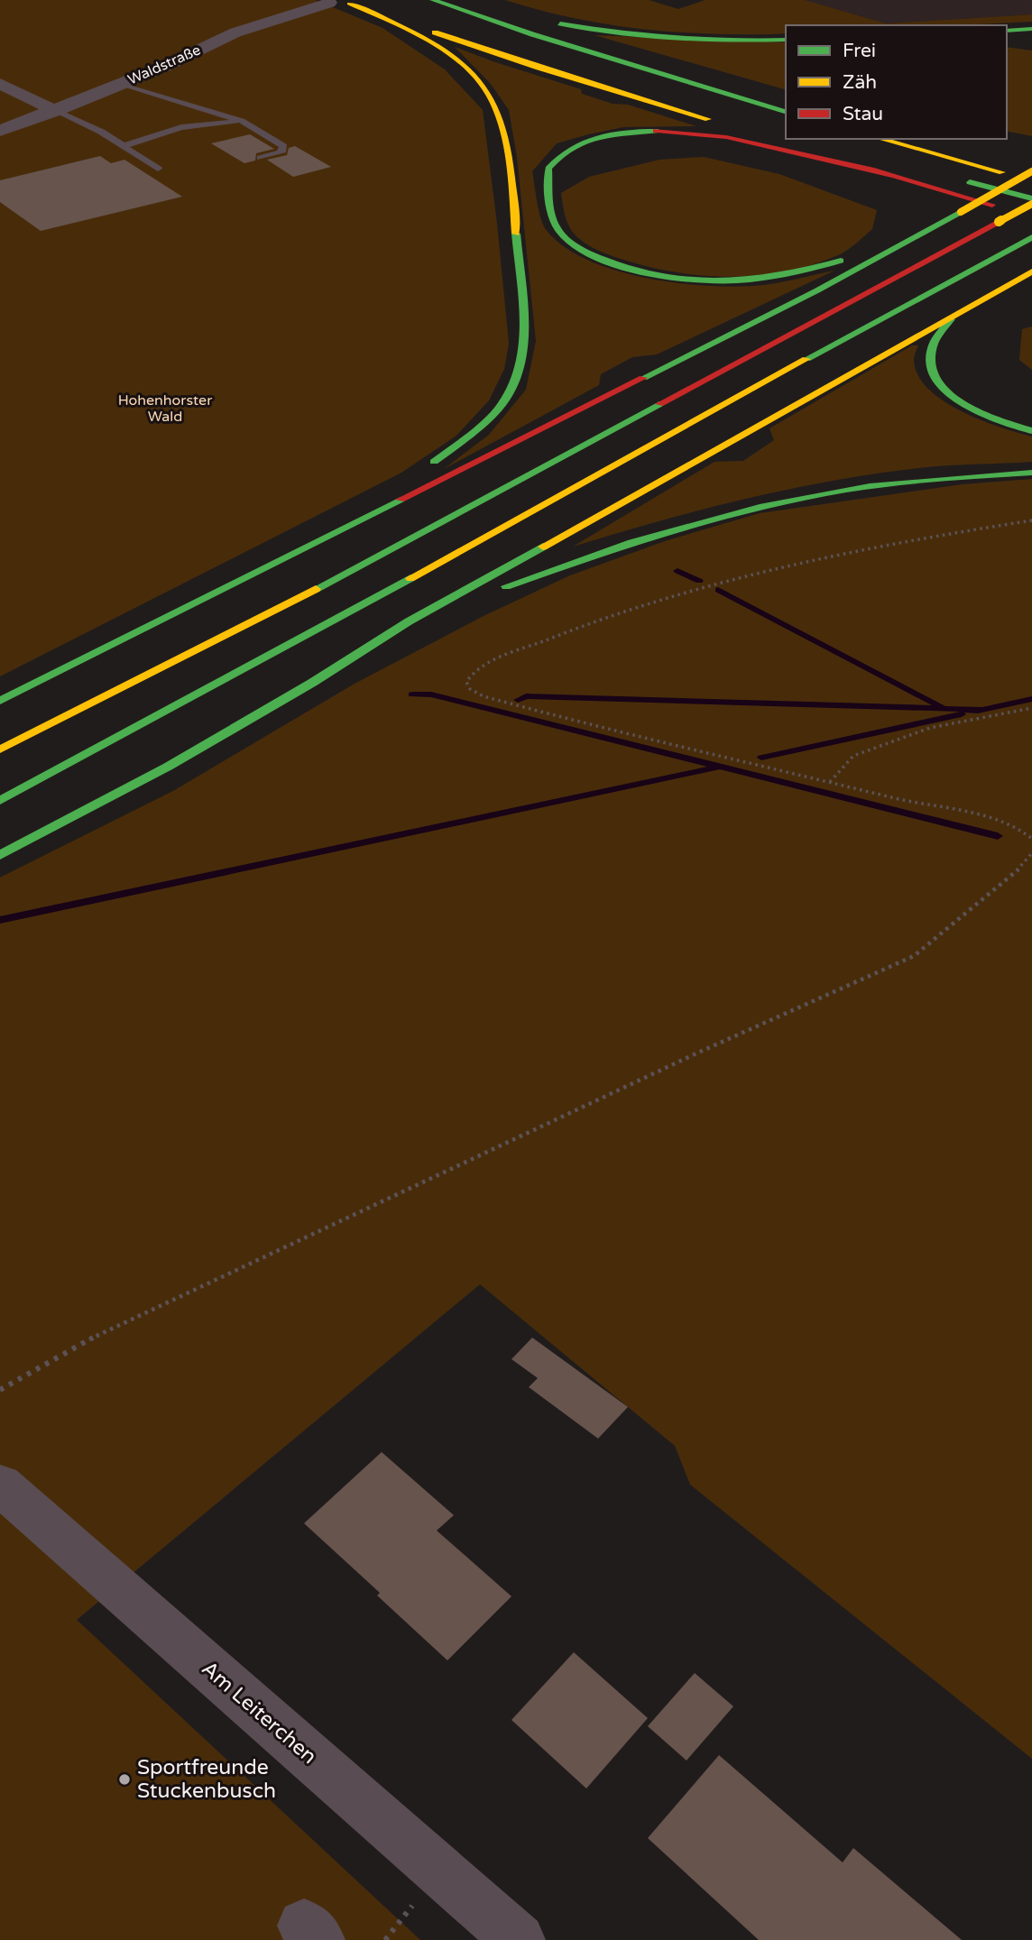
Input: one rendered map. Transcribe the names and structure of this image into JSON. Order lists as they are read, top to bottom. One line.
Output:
{"streets":{"street":["Waldstraße","Am Leiterchen"]},"parks":["Hohenhorster Wald"],"places":["Sportfreunde Stuckenbusch"],"legend":["Frei","Zäh","Stau"]}
